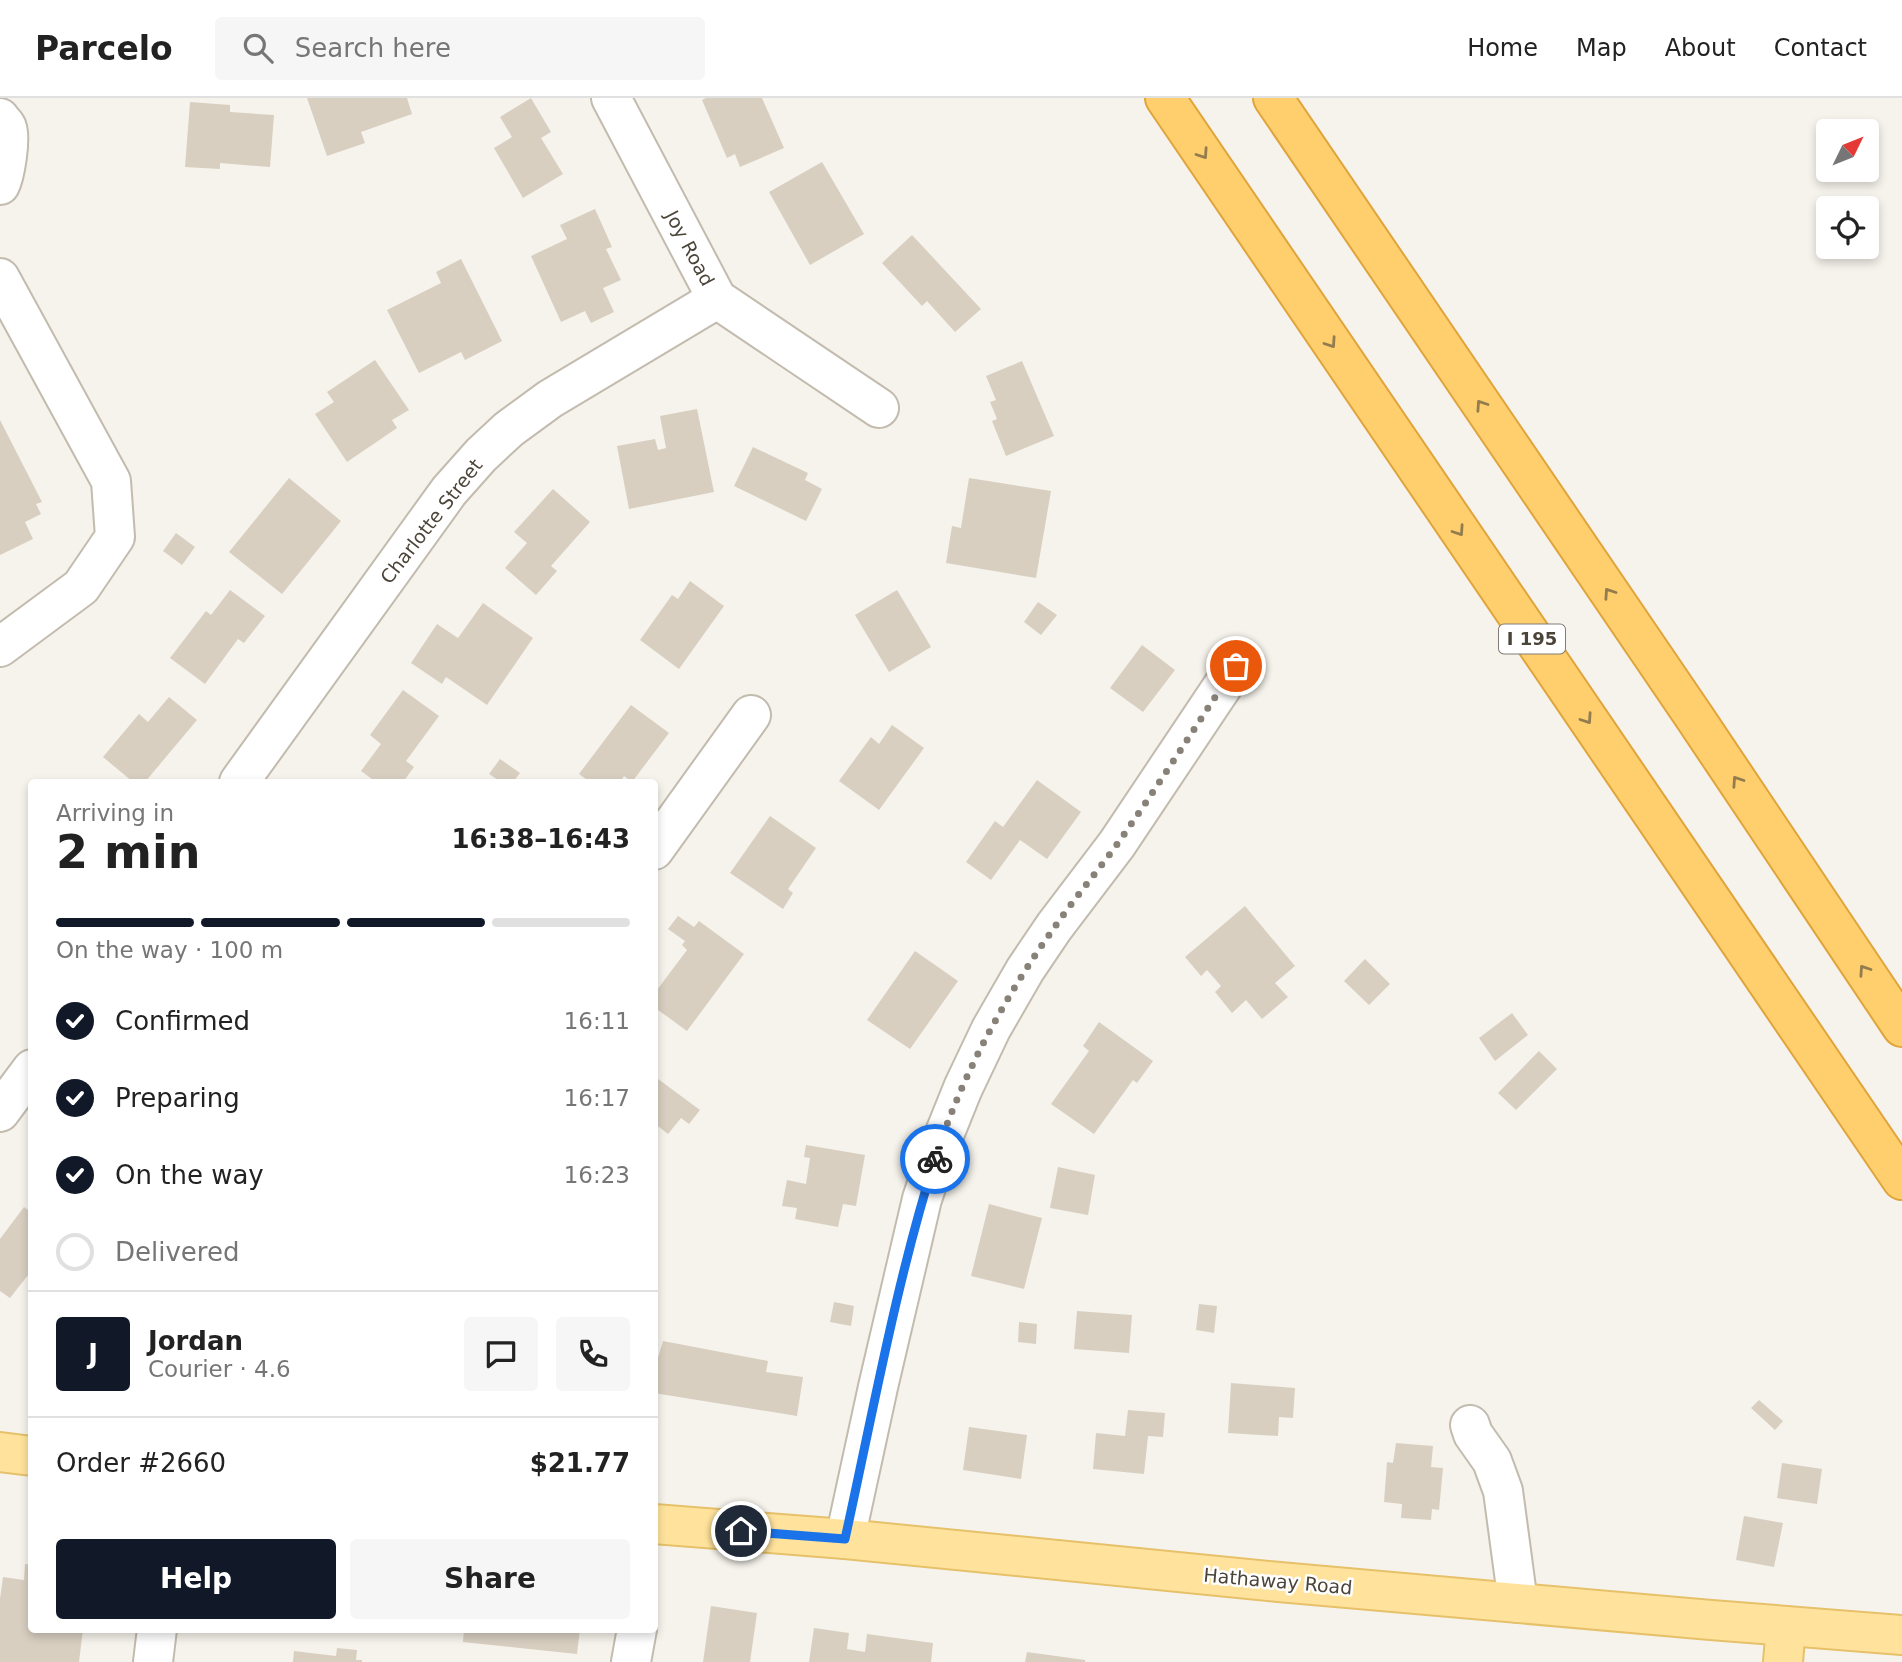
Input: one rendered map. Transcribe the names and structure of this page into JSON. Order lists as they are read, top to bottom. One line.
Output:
{"streets":{"highway":["I 195"],"main road":["Hathaway Road"],"street":["Joy Road","Charlotte Street"]},"crossings":[["Joy Road","Charlotte Street"]],"north":"top right","page":{"header":"Parcelo","search":"Search here","nav":["Home","Map","About","Contact"],"heading":["2 min","Arriving in","16:38–16:43"],"panel":["Jordan","Courier · 4.6","Order #2660","$21.77"],"bar":"On the way · 100 m","list":[["Confirmed","16:11"],["Preparing","16:17"],["On the way","16:23"],"Delivered"],"round":"J","buttons":["Help","Share"]}}
